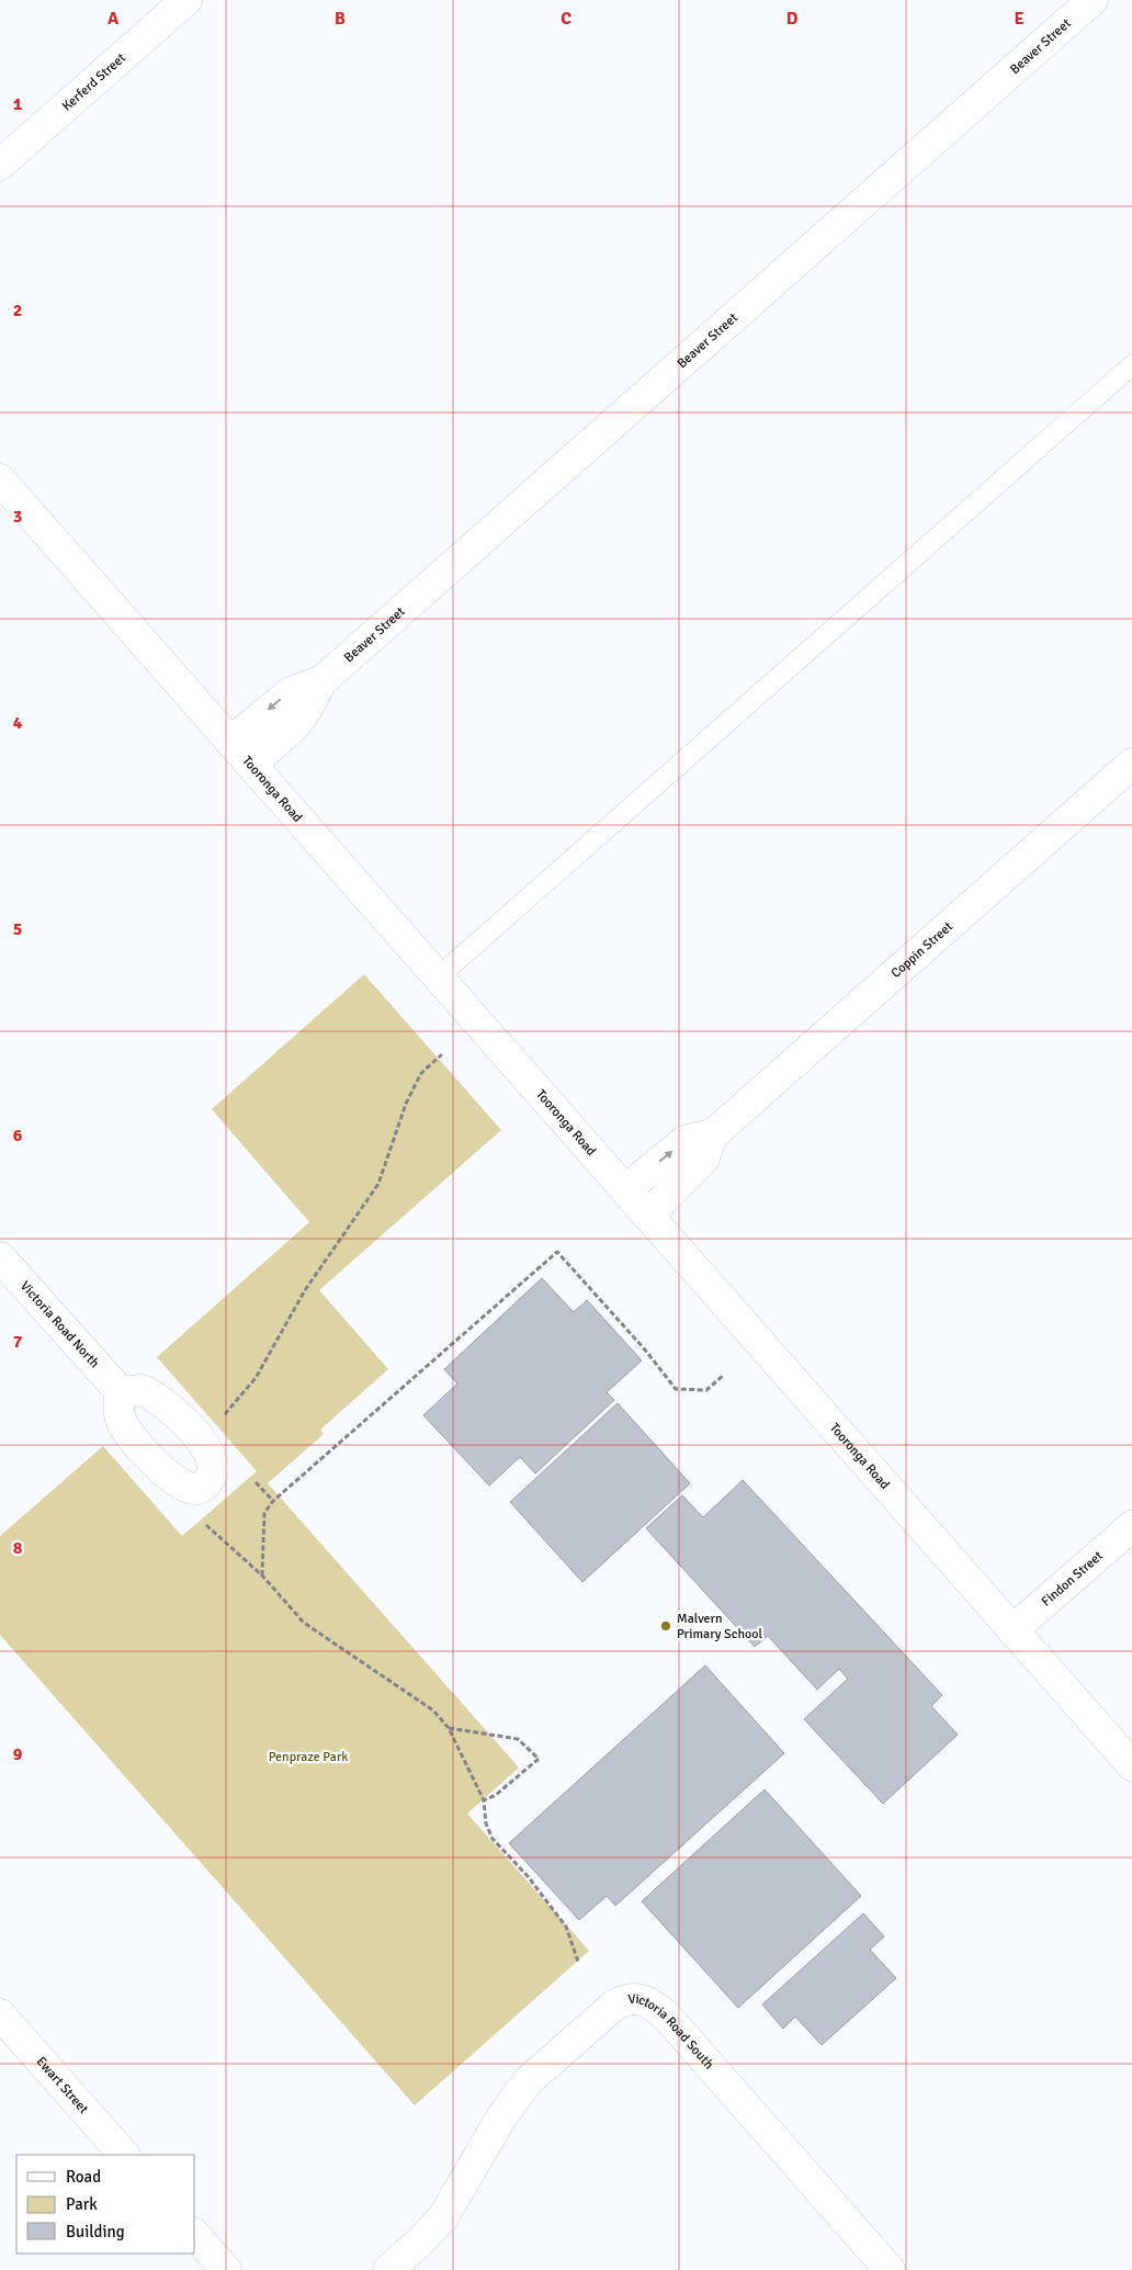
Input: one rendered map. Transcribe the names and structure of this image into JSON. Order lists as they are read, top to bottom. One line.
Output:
{"streets":{"street":["Beaver Street","Kerferd Street","Tooronga Road","Coppin Street","Victoria Road North","Findon Street","Victoria Road South","Ewart Street"]},"crossings":[["Beaver Street","Tooronga Road"],["Tooronga Road","Coppin Street"],["Tooronga Road","Findon Street"]],"parks":["Penpraze Park"],"places":["Malvern Primary School"],"legend":["Road","Park","Building"],"grid":{"columns":["A","B","C","D","E"],"rows":["1","2","3","4","5","6","7","8","9"]}}
